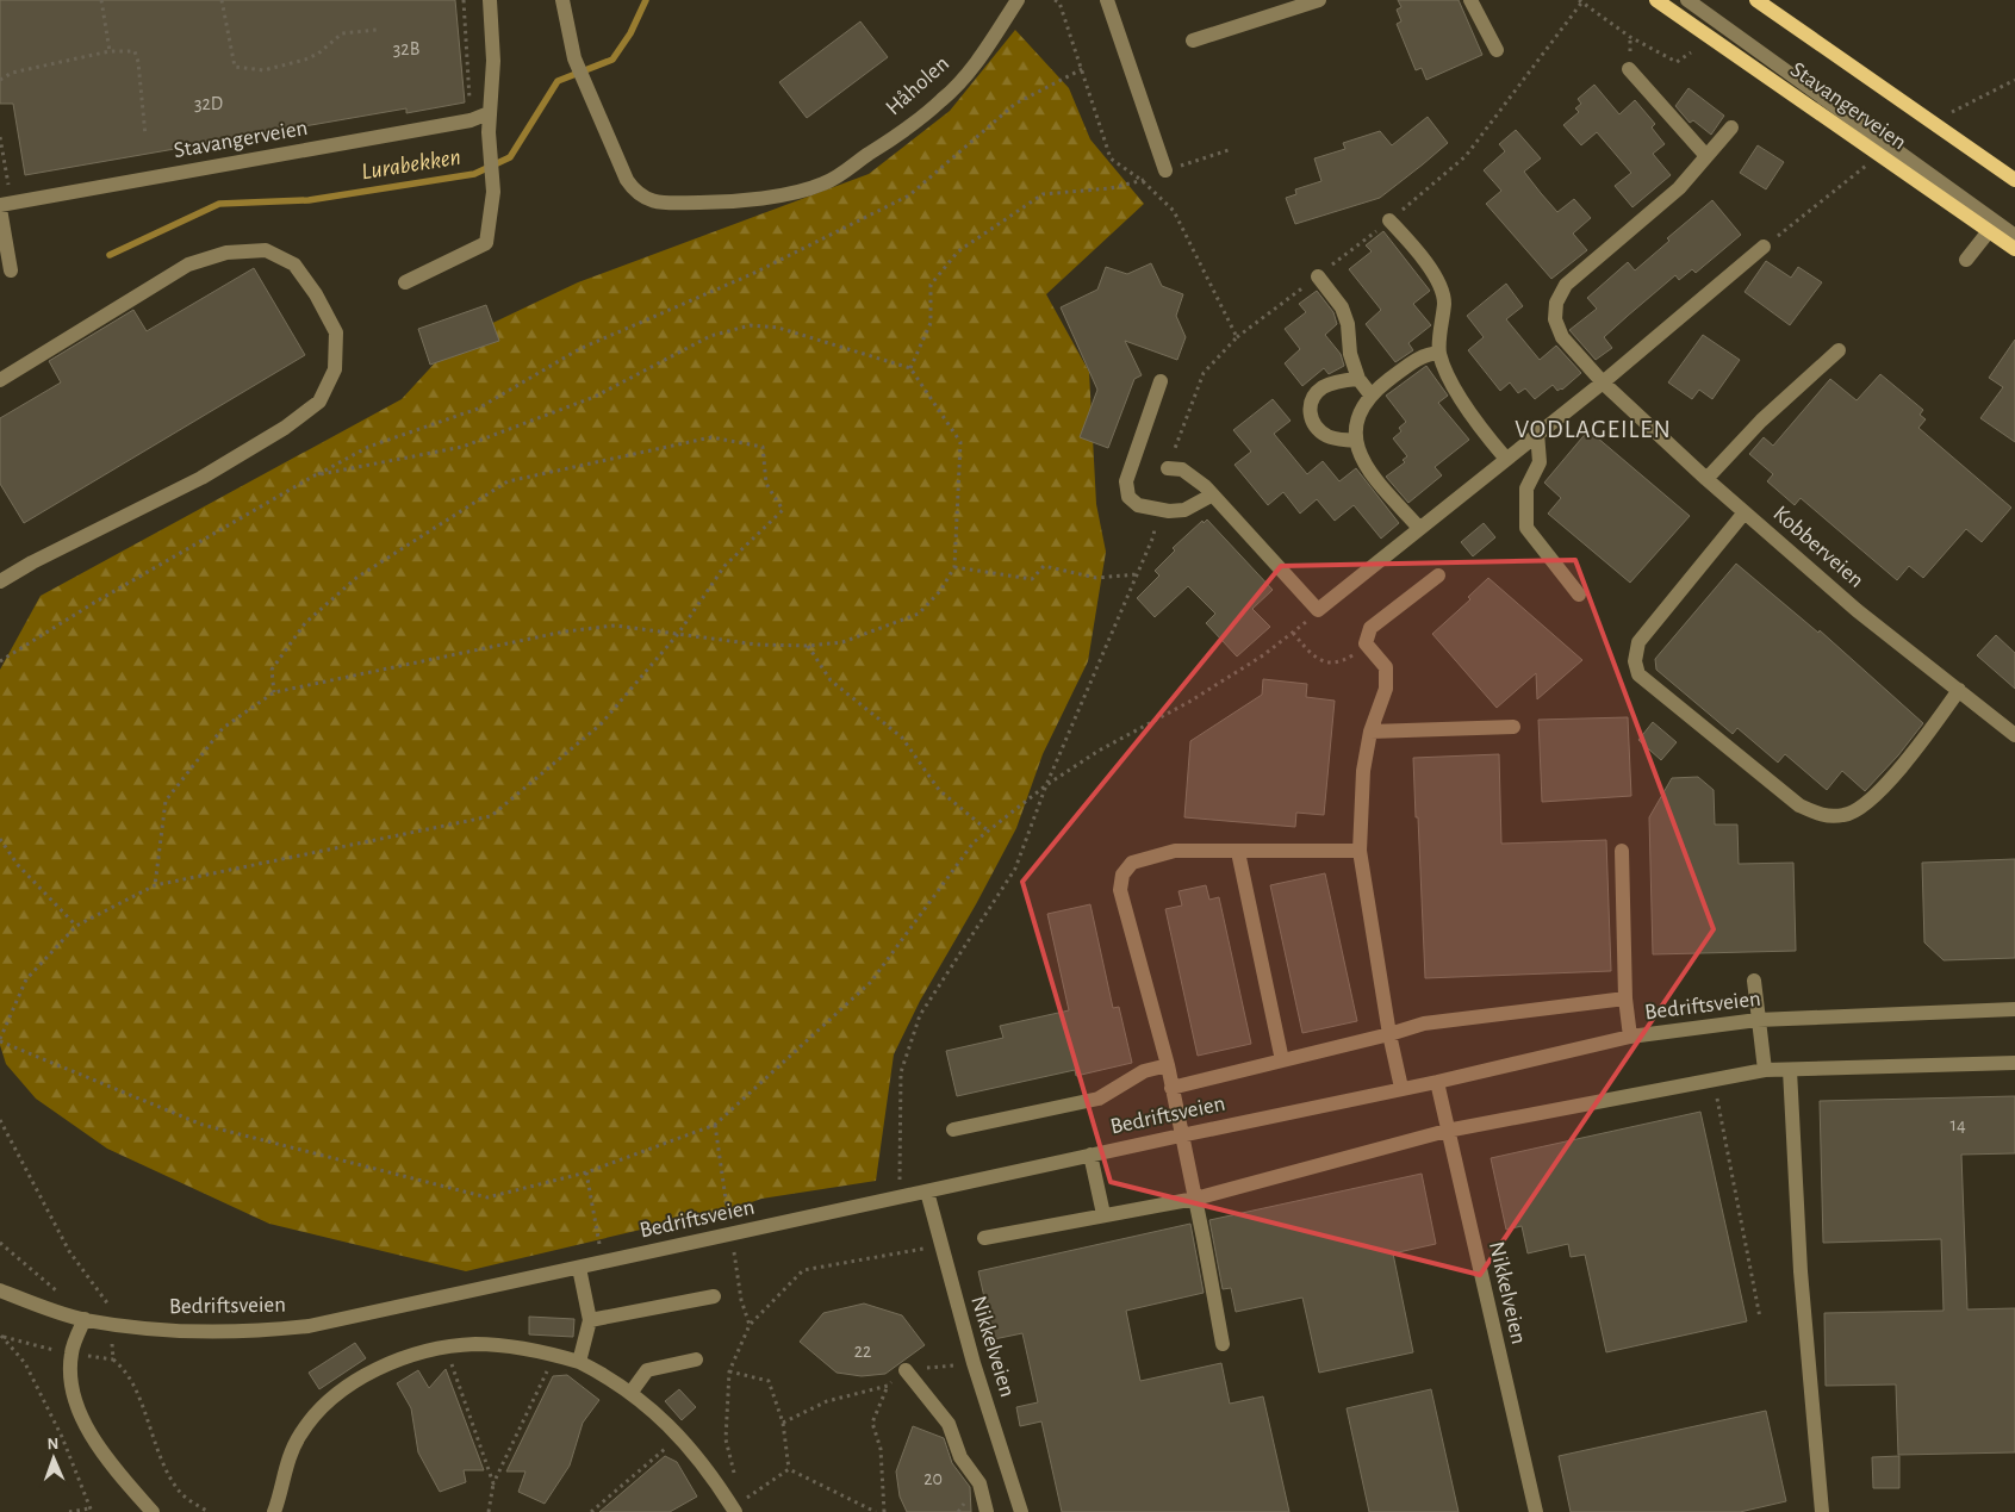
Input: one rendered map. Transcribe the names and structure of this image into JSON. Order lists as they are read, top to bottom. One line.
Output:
{"streets":{"main road":["Stavangerveien"],"street":["Håholen","Kobberveien","Bedriftsveien","Nikkelveien"]},"crossings":[["Bedriftsveien","Nikkelveien"]],"districts":["VODLAGEILEN"],"water":["Lurabekken"],"house_numbers":["32B","32D","14","22","20"],"north":"top"}
